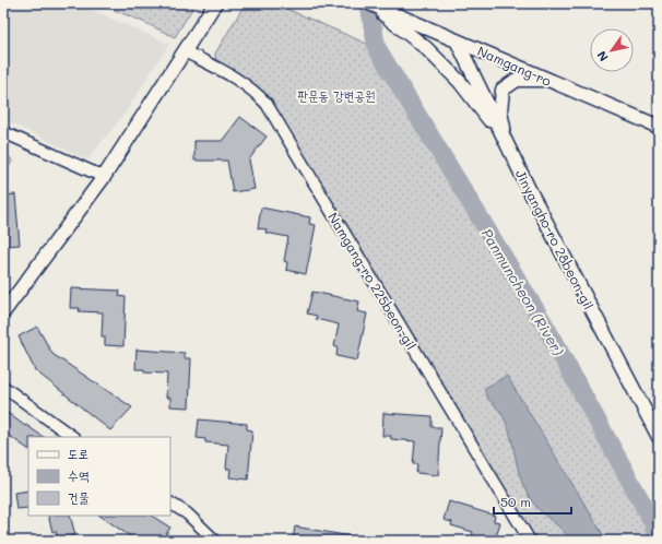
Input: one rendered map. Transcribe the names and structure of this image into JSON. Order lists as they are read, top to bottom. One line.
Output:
{"streets":{"street":["Namgang-ro","Jinyangho-ro 28beon-gil","Namgang-ro 225beon-gil"]},"crossings":[["Namgang-ro","Jinyangho-ro 28beon-gil"]],"water":["Panmuncheon (River)"],"parks":["판문동 강변공원"],"legend":["도로","수역","건물"],"scale_bar":"50 m","north":"bottom left"}
